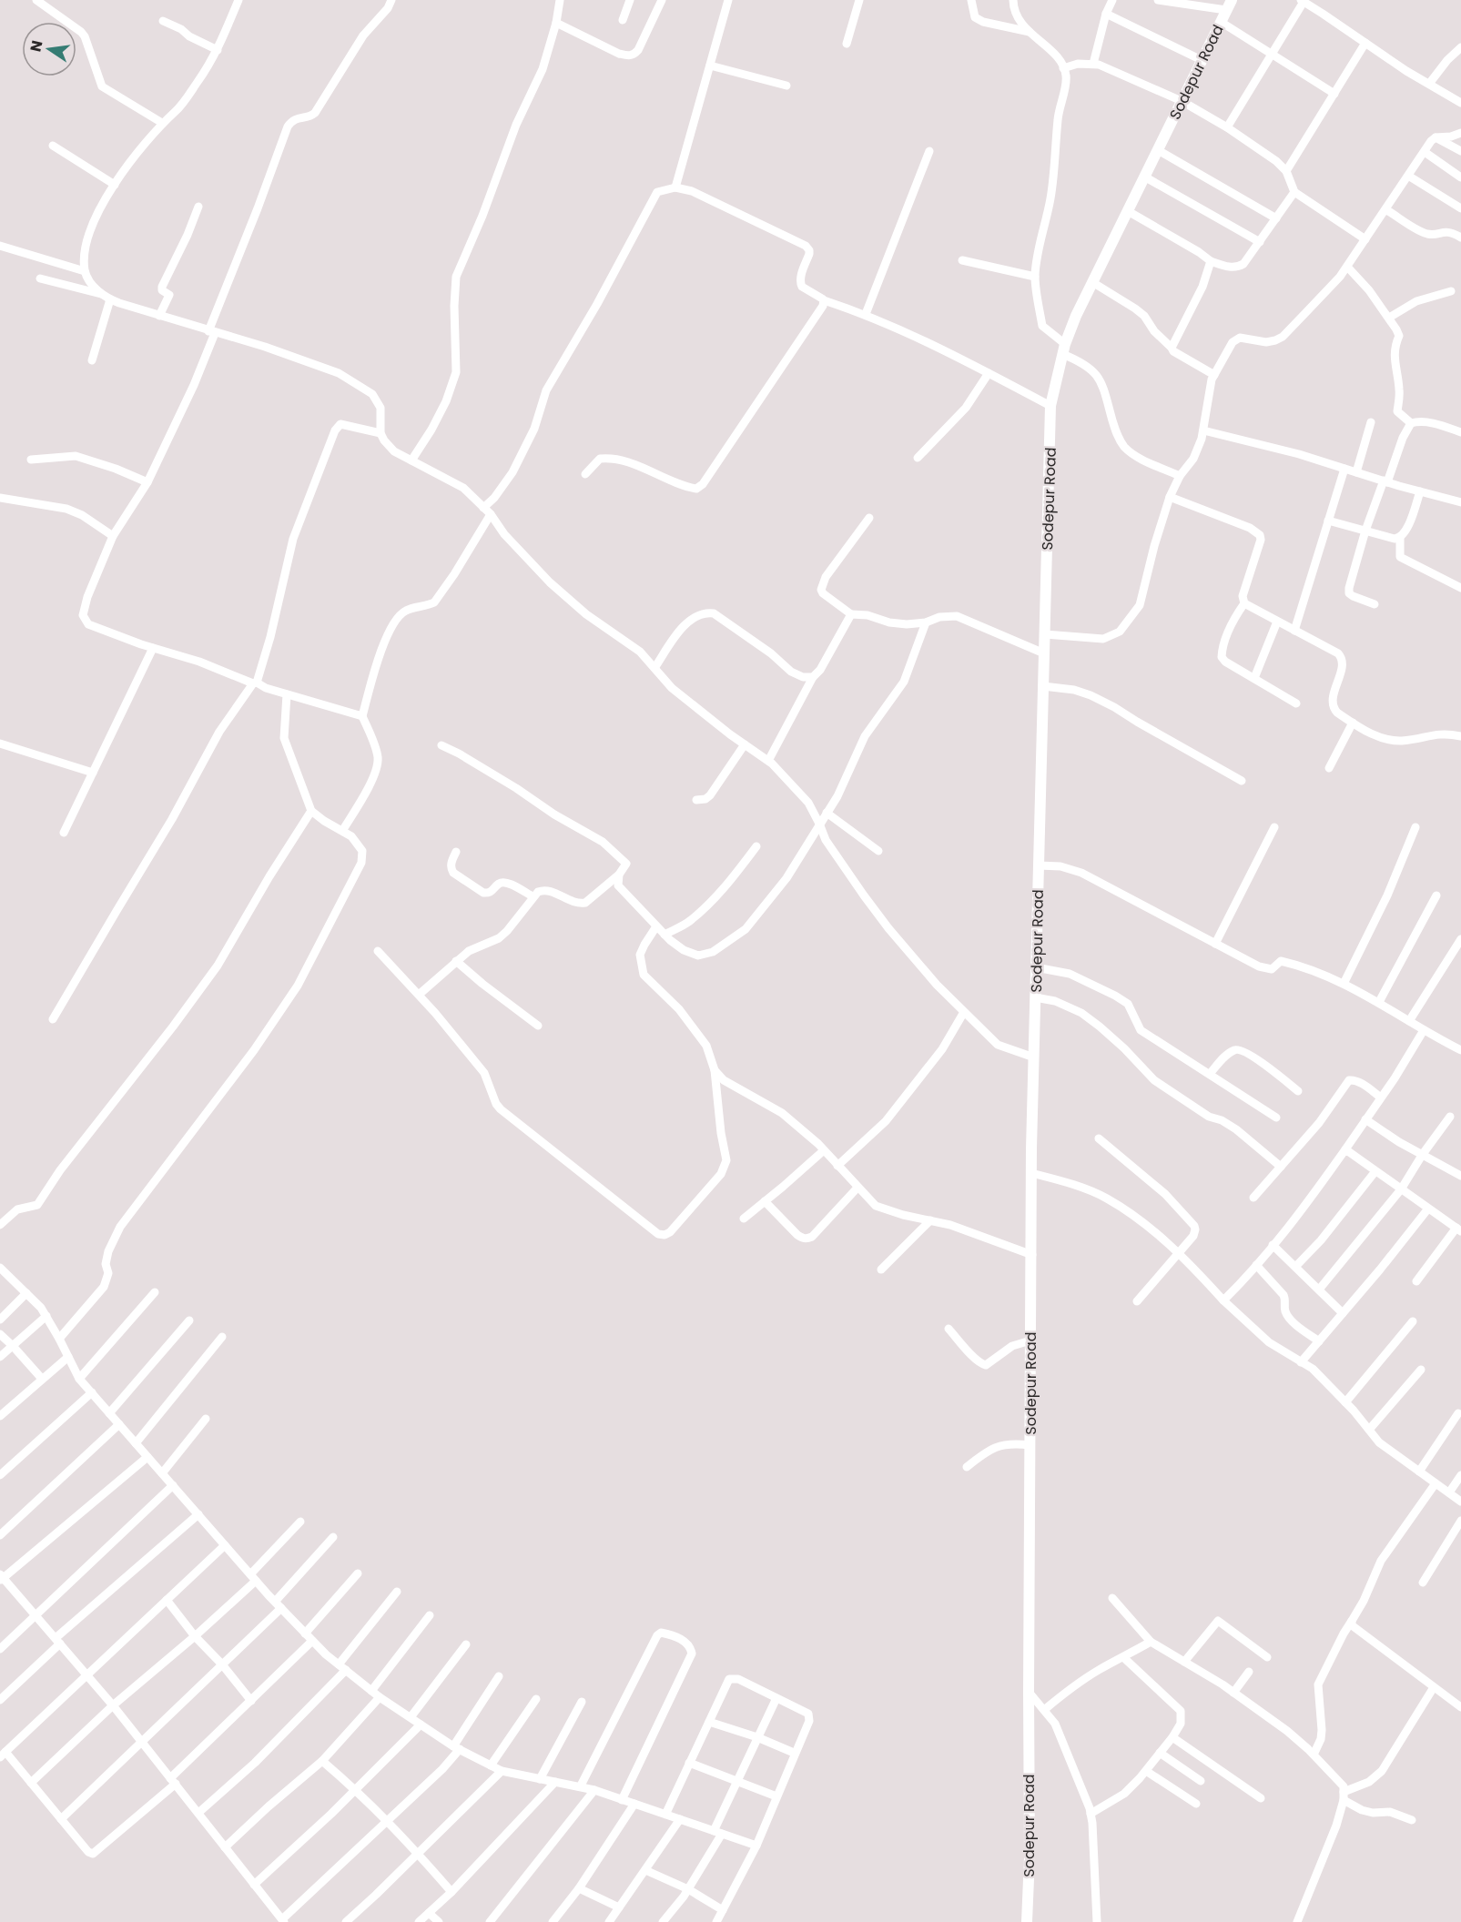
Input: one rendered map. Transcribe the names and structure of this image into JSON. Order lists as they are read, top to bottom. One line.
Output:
{"streets":{"main road":["Sodepur Road"]},"north":"left"}
